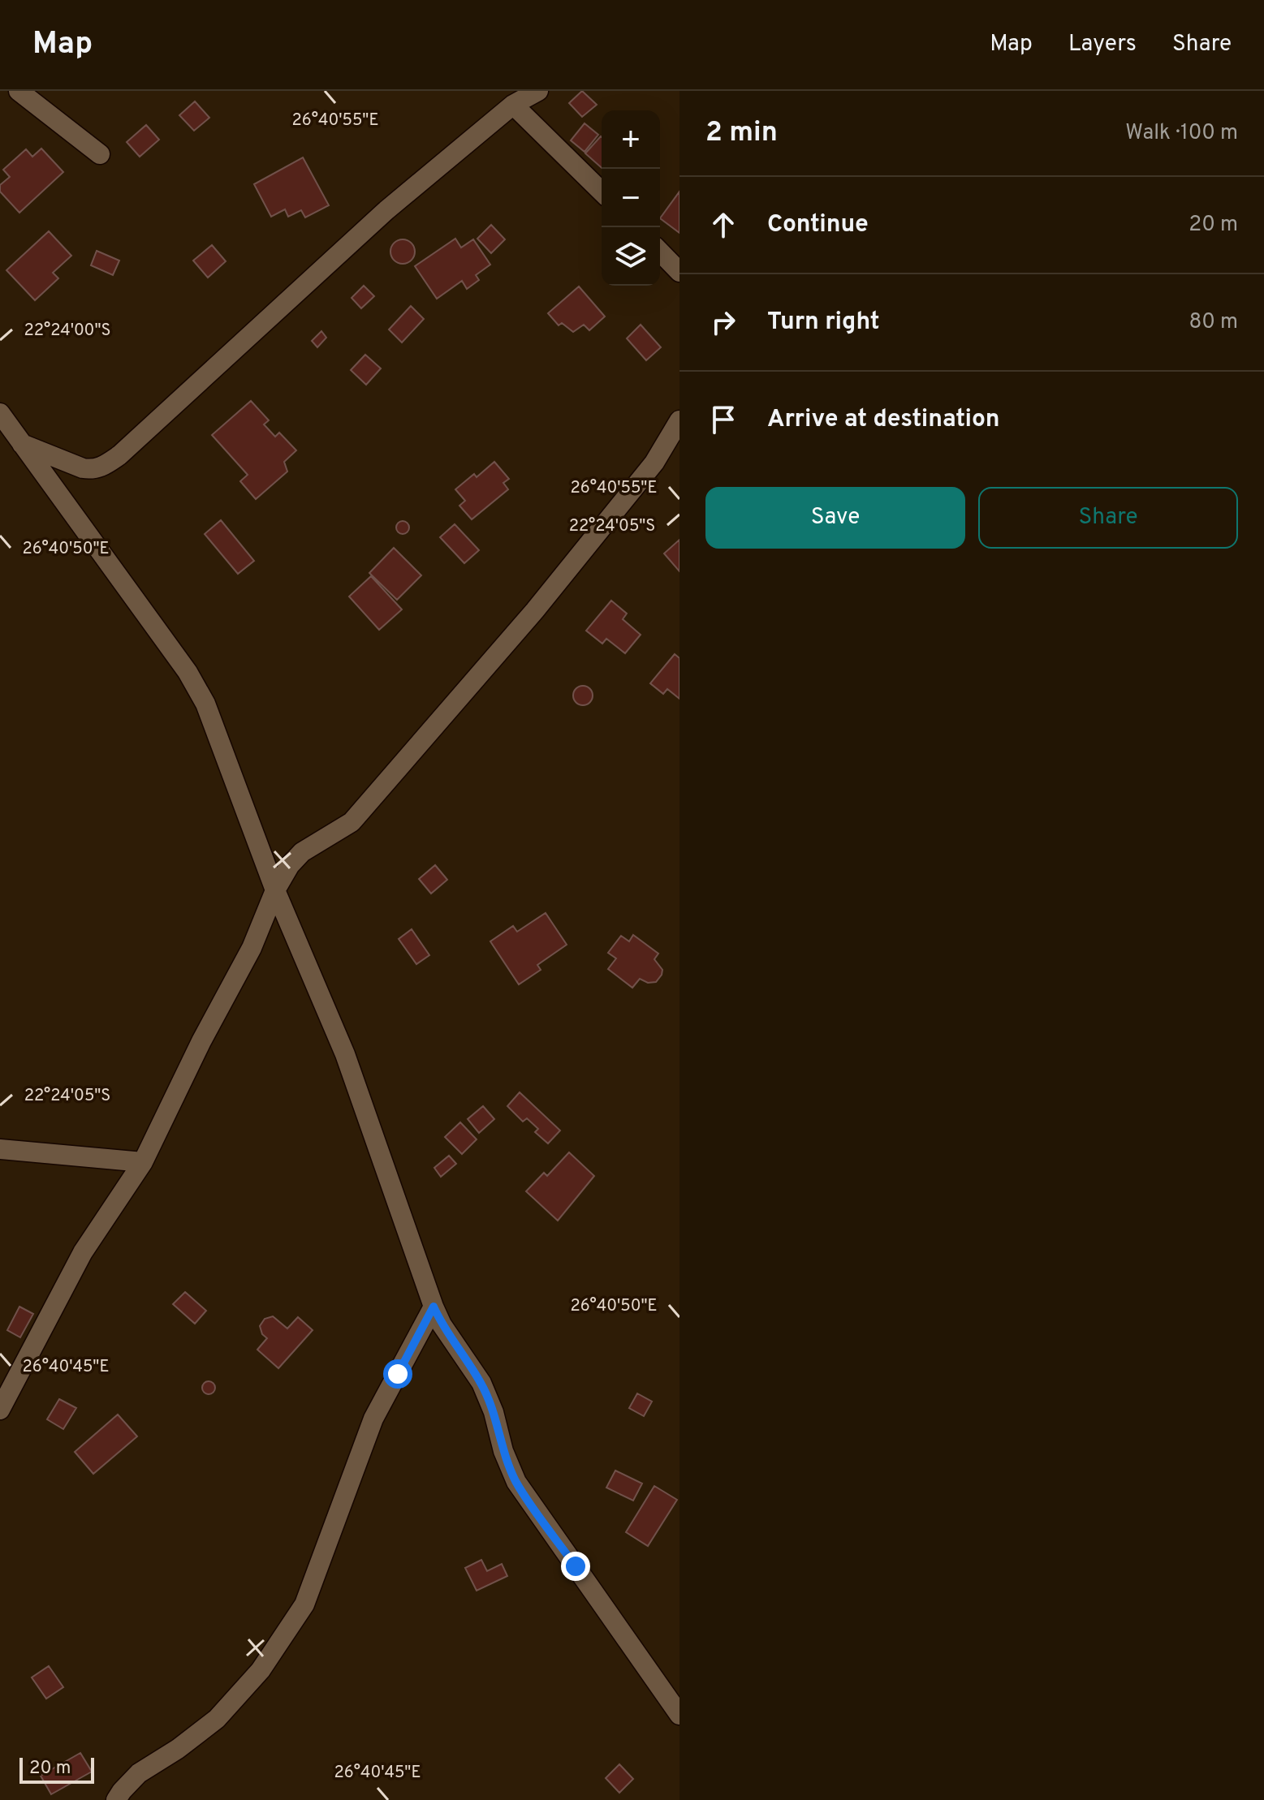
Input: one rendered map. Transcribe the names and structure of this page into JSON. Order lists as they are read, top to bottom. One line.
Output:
{"scale_bar":"20 m","page":{"header":"Map","nav":["Map","Layers","Share"],"heading":["2 min","Walk · 100 m"],"map_buttons":["+","−"],"list":[["Continue","20 m"],["Turn right","80 m"],"Arrive at destination"],"buttons":["Save","Share"],"scale":"20 m"},"coordinates":["26°40'55\"E","22°24'00\"S","22°24'05\"S","26°40'50\"E","26°40'45\"E"]}
